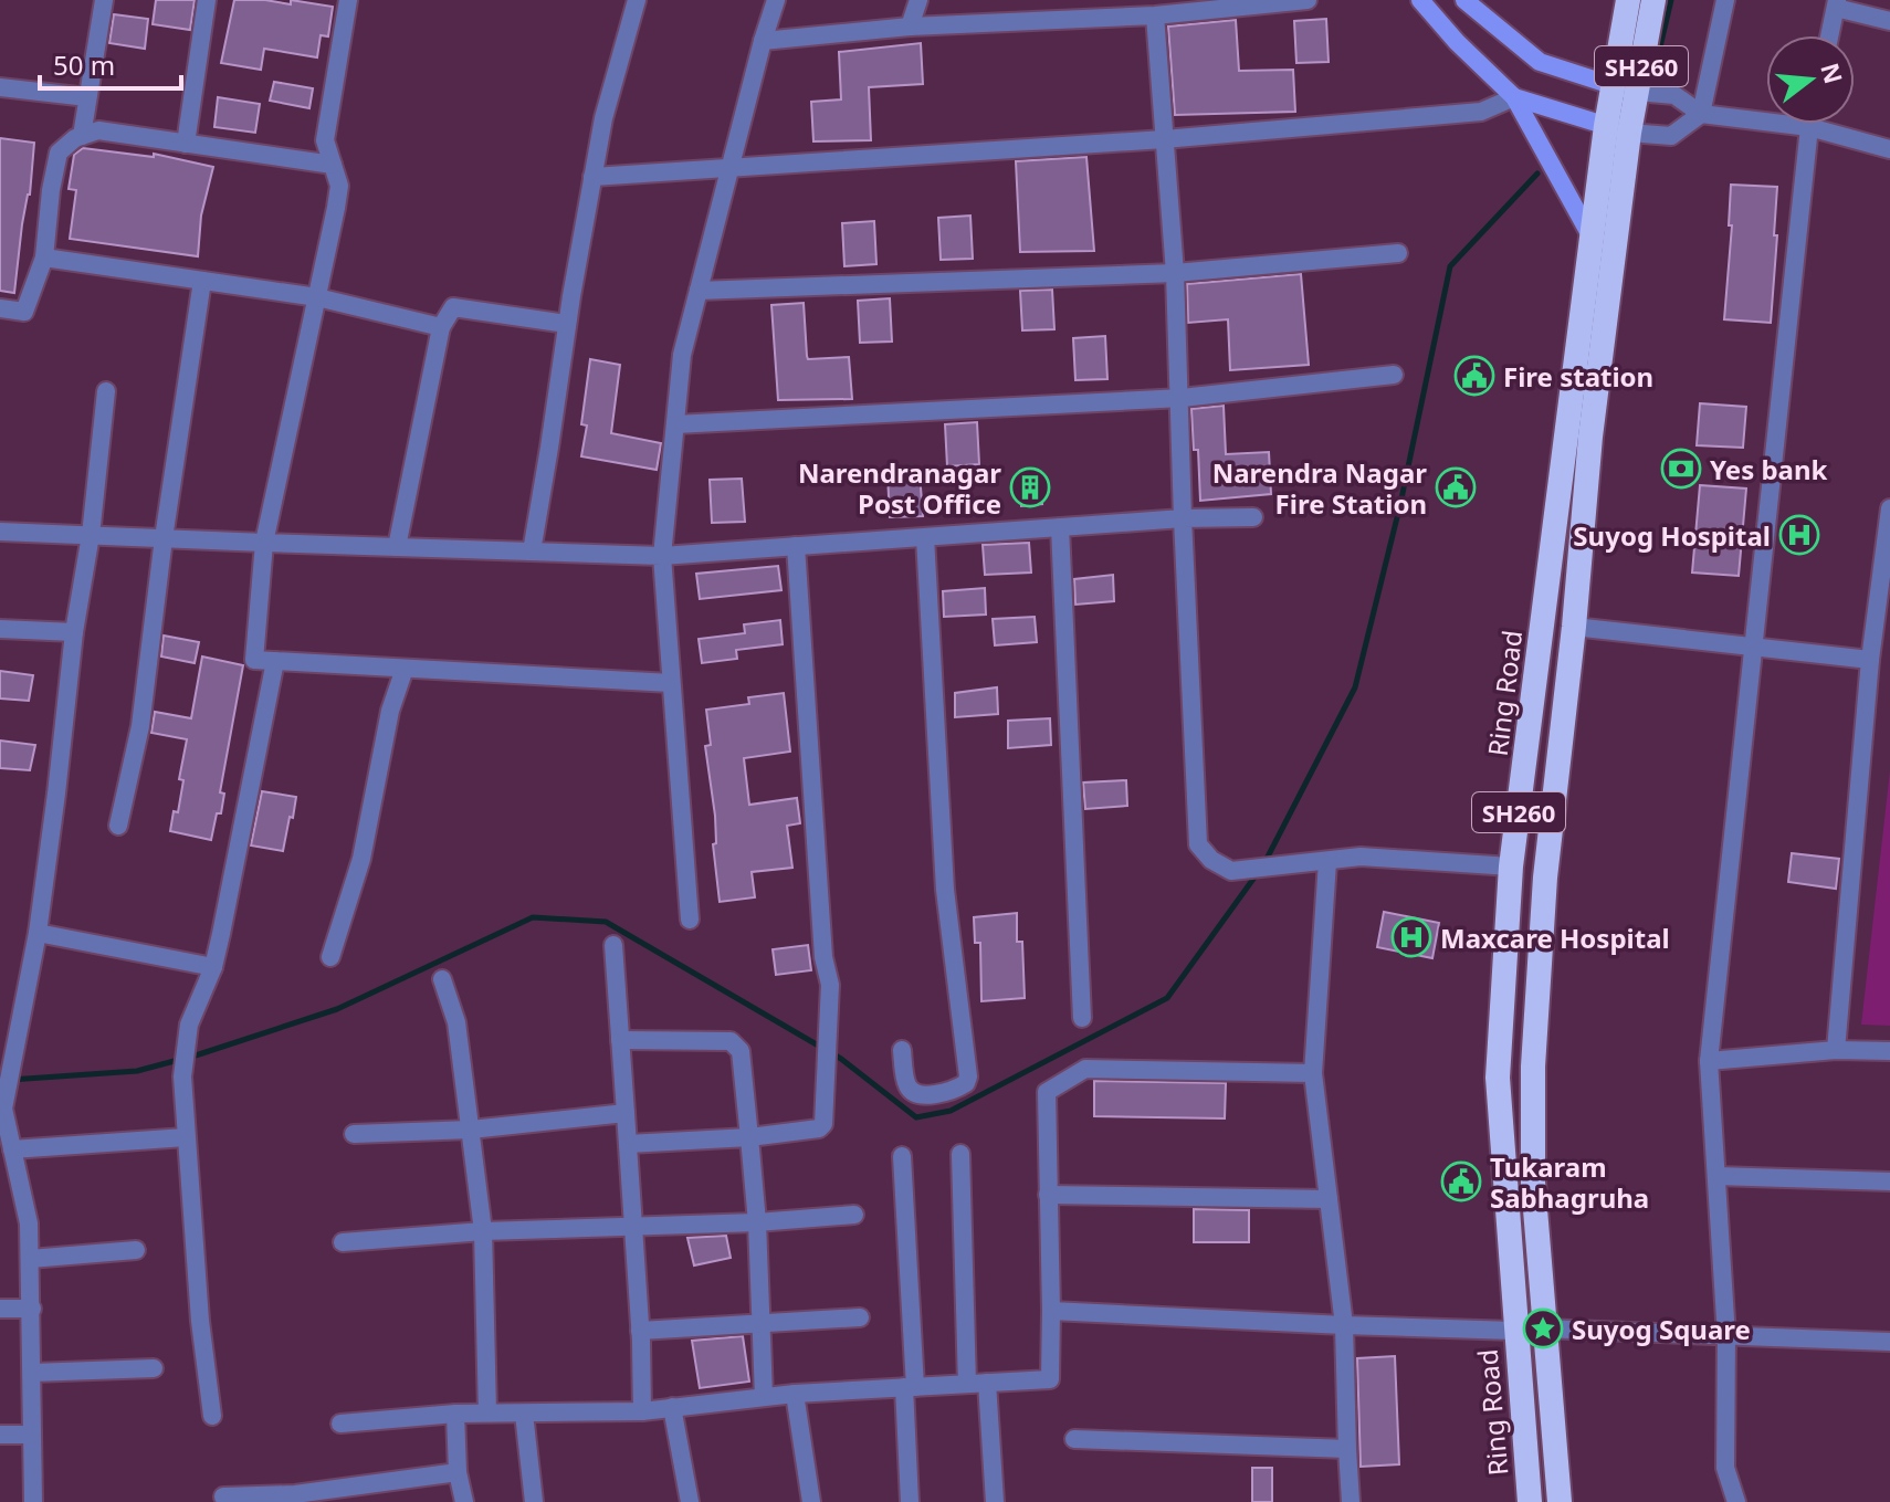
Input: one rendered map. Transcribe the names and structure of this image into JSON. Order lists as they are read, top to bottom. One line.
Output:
{"streets":{"highway":["SH260","Ring Road"]},"places":{"public building":["Fire station","Narendra Nagar Fire Station","Tukaram Sabhagruha"],"bank":["Yes bank"],"building":["Narendranagar Post Office"],"hospital":["Suyog Hospital","Maxcare Hospital"],"place":["Suyog Square"]},"scale_bar":"50 m","north":"right"}
